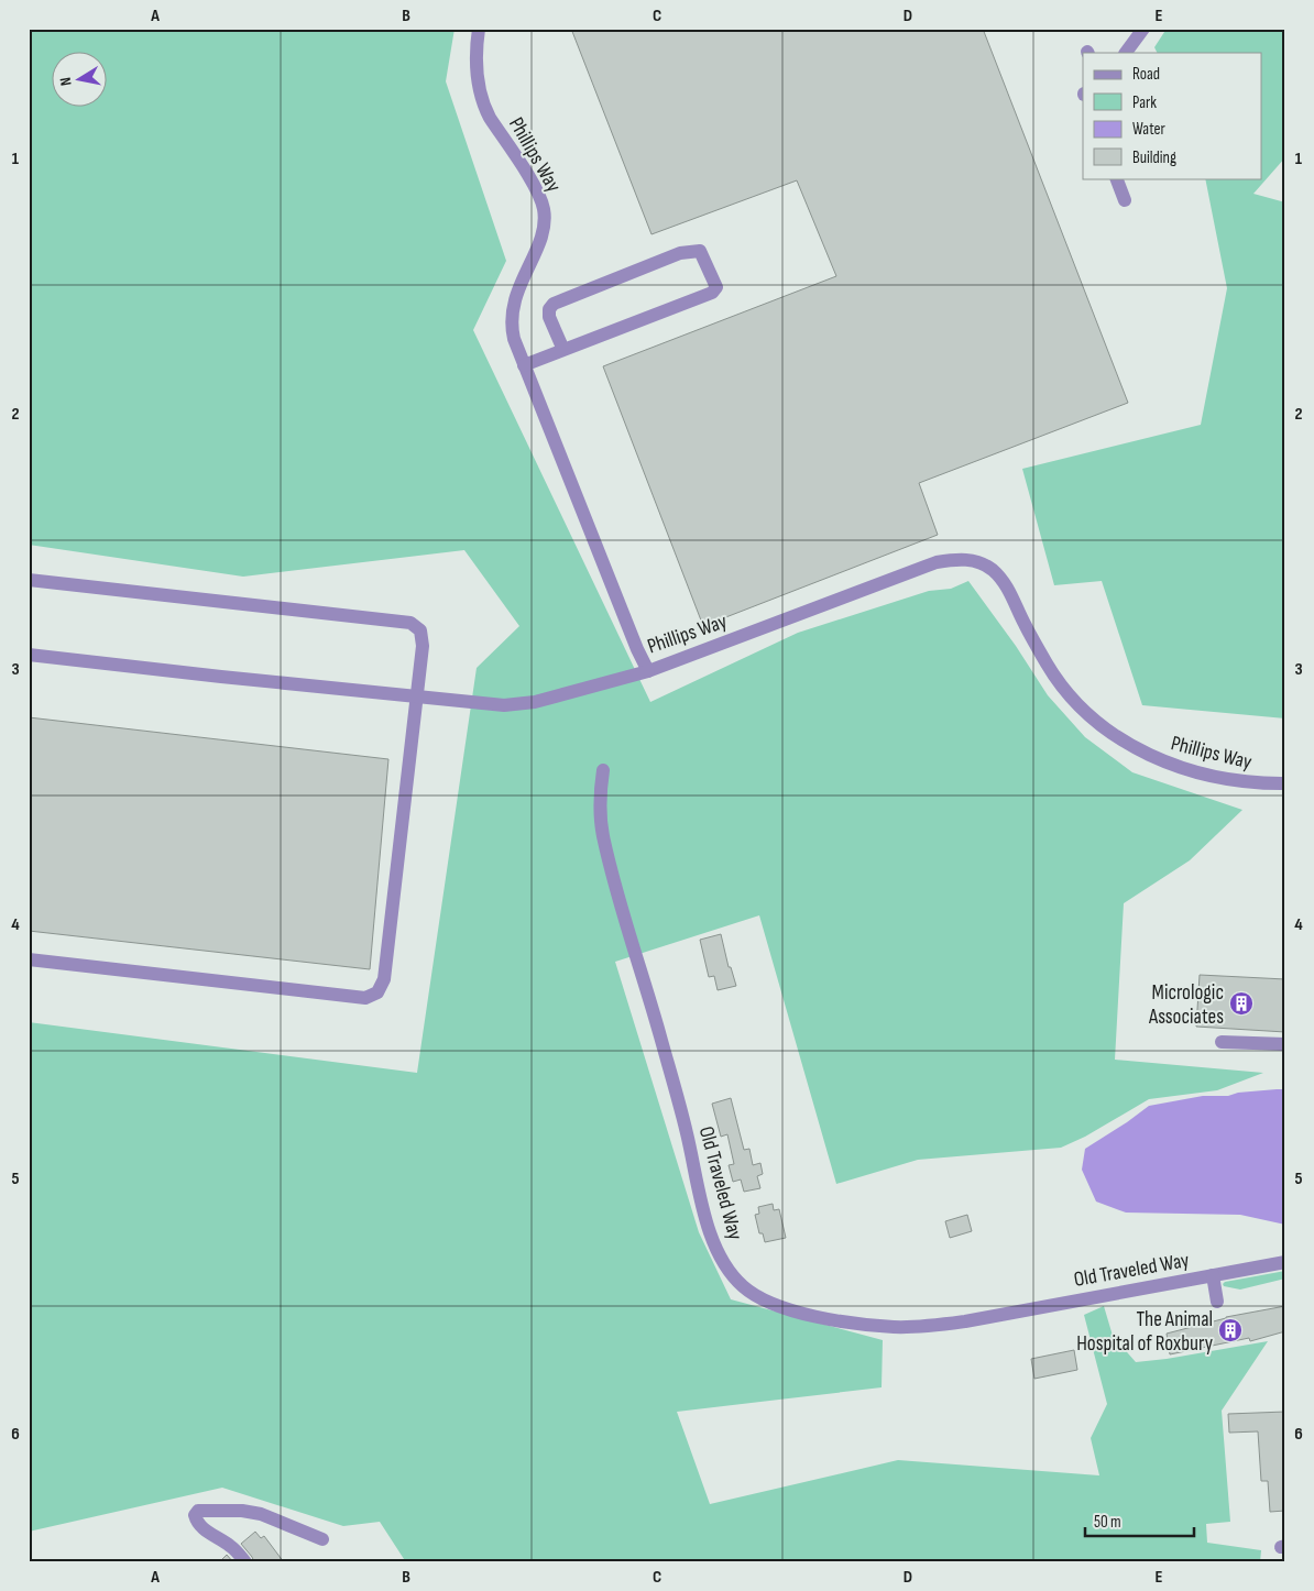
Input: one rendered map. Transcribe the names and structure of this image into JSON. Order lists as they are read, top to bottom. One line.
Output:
{"streets":{"street":["Phillips Way","Old Traveled Way"]},"places":{"building":["Micrologic Associates","The Animal Hospital of Roxbury"]},"legend":["Road","Park","Water","Building"],"scale_bar":"50 m","north":"left","grid":{"columns":["A","B","C","D","E"],"rows":["1","2","3","4","5","6"]}}
